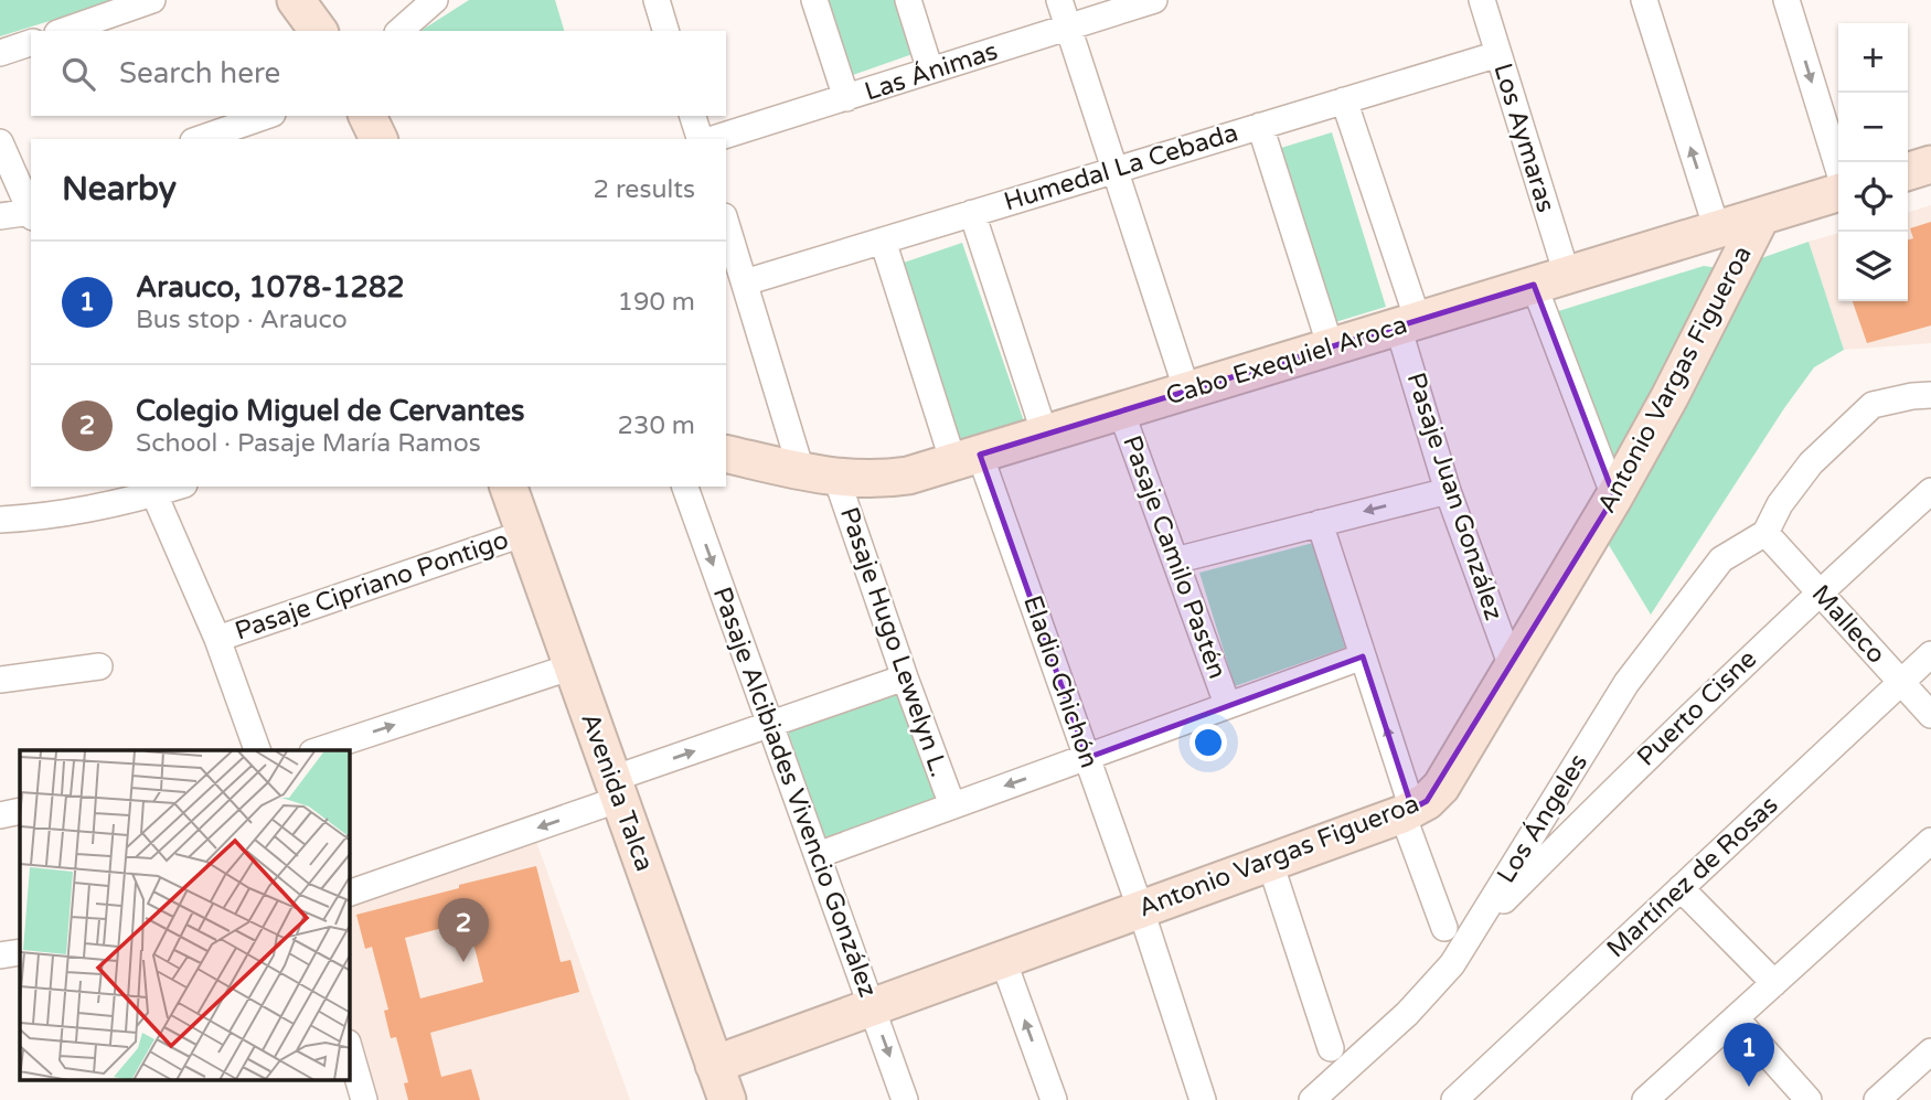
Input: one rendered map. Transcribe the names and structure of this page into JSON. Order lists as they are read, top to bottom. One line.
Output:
{"streets":{"street":["Las Ánimas","Los Aymaras","Humedal La Cebada","Cabo Exequiel Aroca","Antonio Vargas Figueroa","Pasaje Juan González","Pasaje Camilo Pastén","Pasaje Cipriano Pontigo","Malleco","Pasaje Hugo Lewelyn L.","Eladio Chichón","Puerto Cisne","Avenida Talca","Pasaje Alcibiades Vivencio González","Los Ángeles","Martínez de Rosas"]},"crossings":[["Los Aymaras","Humedal La Cebada"],["Los Aymaras","Cabo Exequiel Aroca"],["Los Aymaras","Antonio Vargas Figueroa"],["Humedal La Cebada","Pasaje Juan González"],["Humedal La Cebada","Eladio Chichón"],["Cabo Exequiel Aroca","Antonio Vargas Figueroa"],["Cabo Exequiel Aroca","Pasaje Juan González"],["Cabo Exequiel Aroca","Pasaje Camilo Pastén"],["Cabo Exequiel Aroca","Pasaje Hugo Lewelyn L."],["Cabo Exequiel Aroca","Eladio Chichón"],["Antonio Vargas Figueroa","Pasaje Juan González"],["Antonio Vargas Figueroa","Eladio Chichón"],["Antonio Vargas Figueroa","Avenida Talca"],["Antonio Vargas Figueroa","Pasaje Alcibiades Vivencio González"],["Pasaje Cipriano Pontigo","Avenida Talca"],["Malleco","Puerto Cisne"],["Malleco","Los Ángeles"],["Malleco","Martínez de Rosas"],["Puerto Cisne","Los Ángeles"]],"page":{"map_buttons":["+","−"],"search":"Search here","heading":["Nearby","2 results"],"list":[{"mark":"1","name":"Arauco, 1078-1282","note":"Bus stop · Arauco","value":"190 m"},{"mark":"2","name":"Colegio Miguel de Cervantes","note":"School · Pasaje María Ramos","value":"230 m"}],"pins":["2","1"]}}
